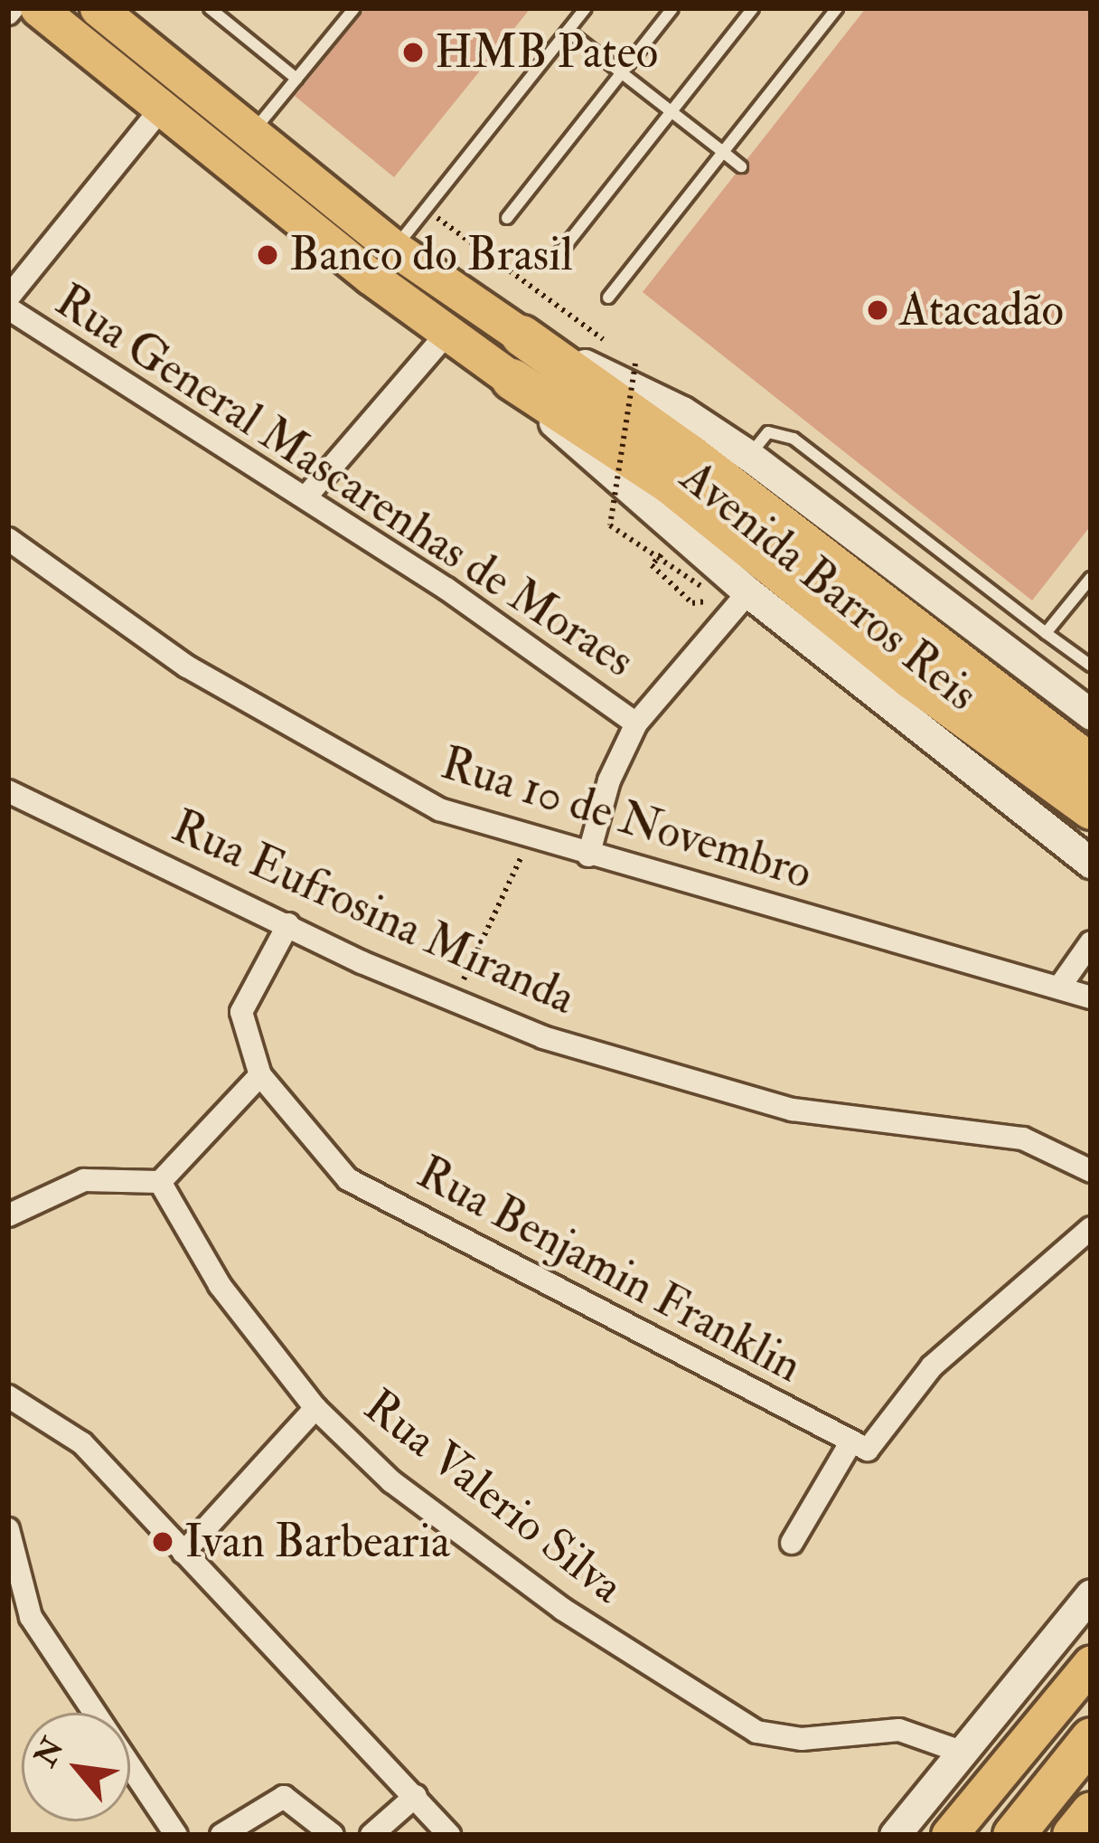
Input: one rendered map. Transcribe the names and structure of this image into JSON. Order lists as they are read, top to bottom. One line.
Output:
{"streets":{"highway":["Avenida Barros Reis"],"street":["Rua General Mascarenhas de Moraes","Rua 10 de Novembro","Rua Eufrosina Miranda","Rua Benjamin Franklin","Rua Valerio Silva"]},"crossings":[["Rua Eufrosina Miranda","Rua Benjamin Franklin"]],"places":["HMB Pateo","Banco do Brasil","Atacadão","Ivan Barbearia"],"north":"top left"}
